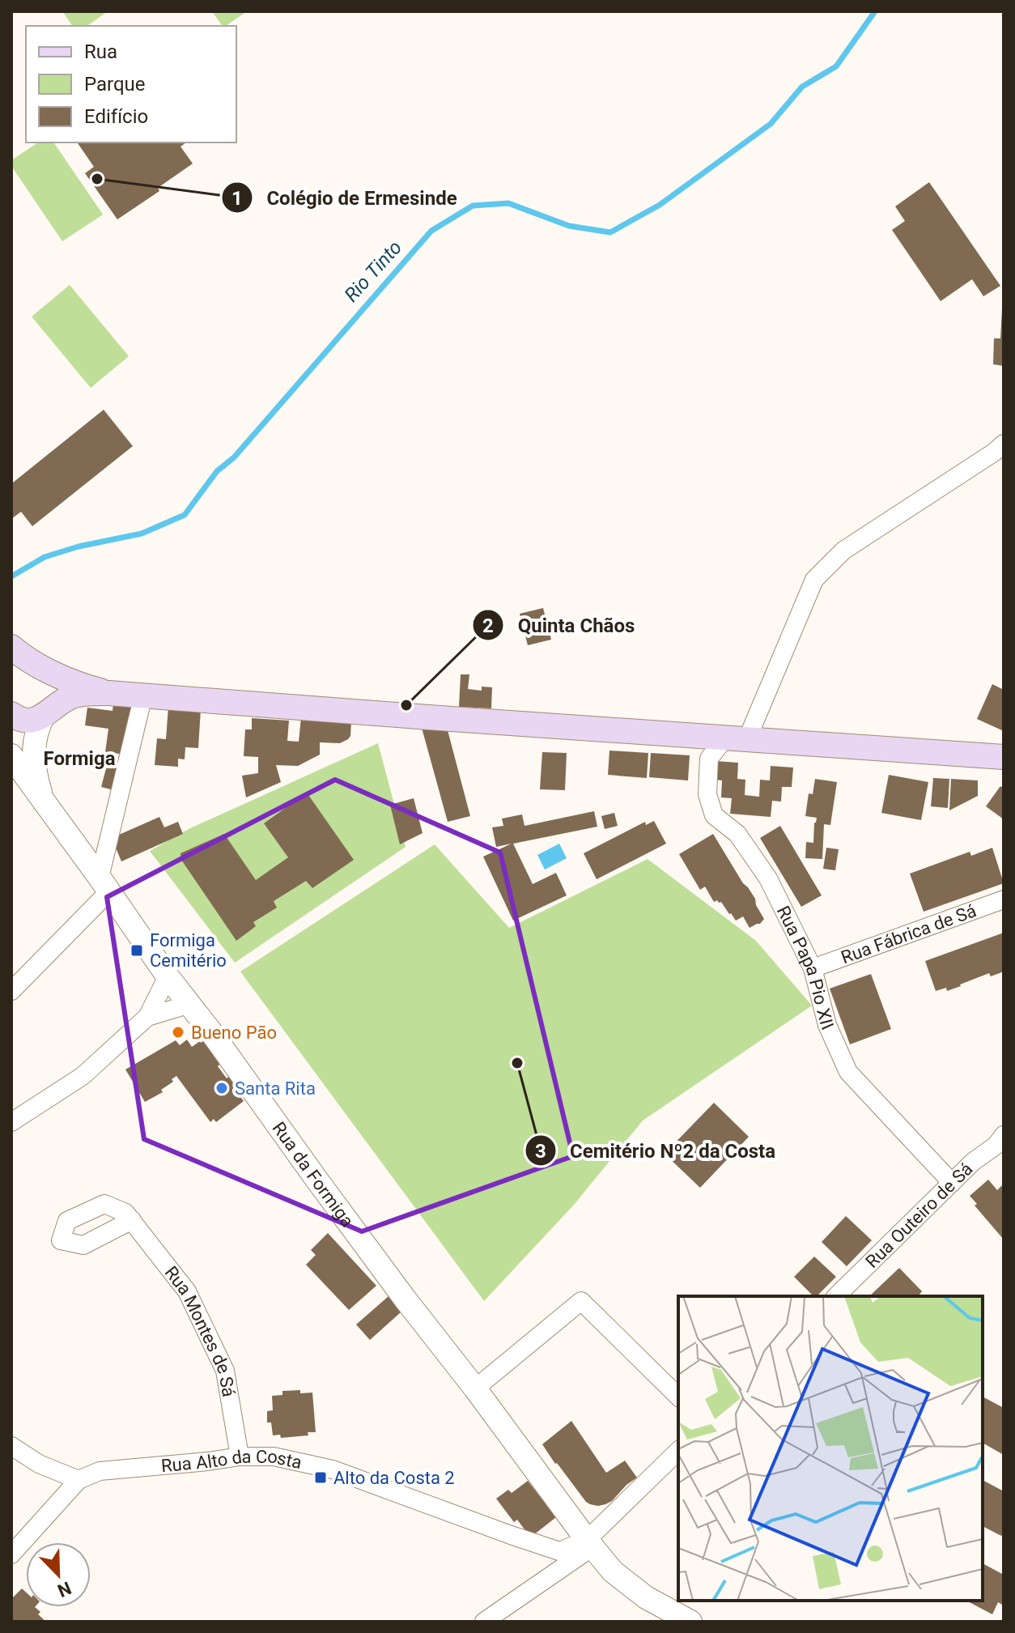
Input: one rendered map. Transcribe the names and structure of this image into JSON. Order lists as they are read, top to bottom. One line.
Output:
{"streets":{"street":["Rua Fábrica de Sá","Rua Papa Pio XII","Rua da Formiga","Rua Outeiro de Sá","Rua Montes de Sá","Rua Alto da Costa"]},"crossings":[["Rua Fábrica de Sá","Rua Papa Pio XII"],["Rua Papa Pio XII","Rua Outeiro de Sá"],["Rua da Formiga","Rua Alto da Costa"],["Rua Montes de Sá","Rua Alto da Costa"]],"districts":["Formiga"],"water":["Rio Tinto"],"places":{"other":["Colégio de Ermesinde","Quinta Chãos","Bueno Pão","Cemitério Nº2 da Costa","Santa Rita"],"transit":["Formiga Cemitério","Alto da Costa 2"]},"legend":["Rua","Parque","Edifício"],"north":"bottom right"}
